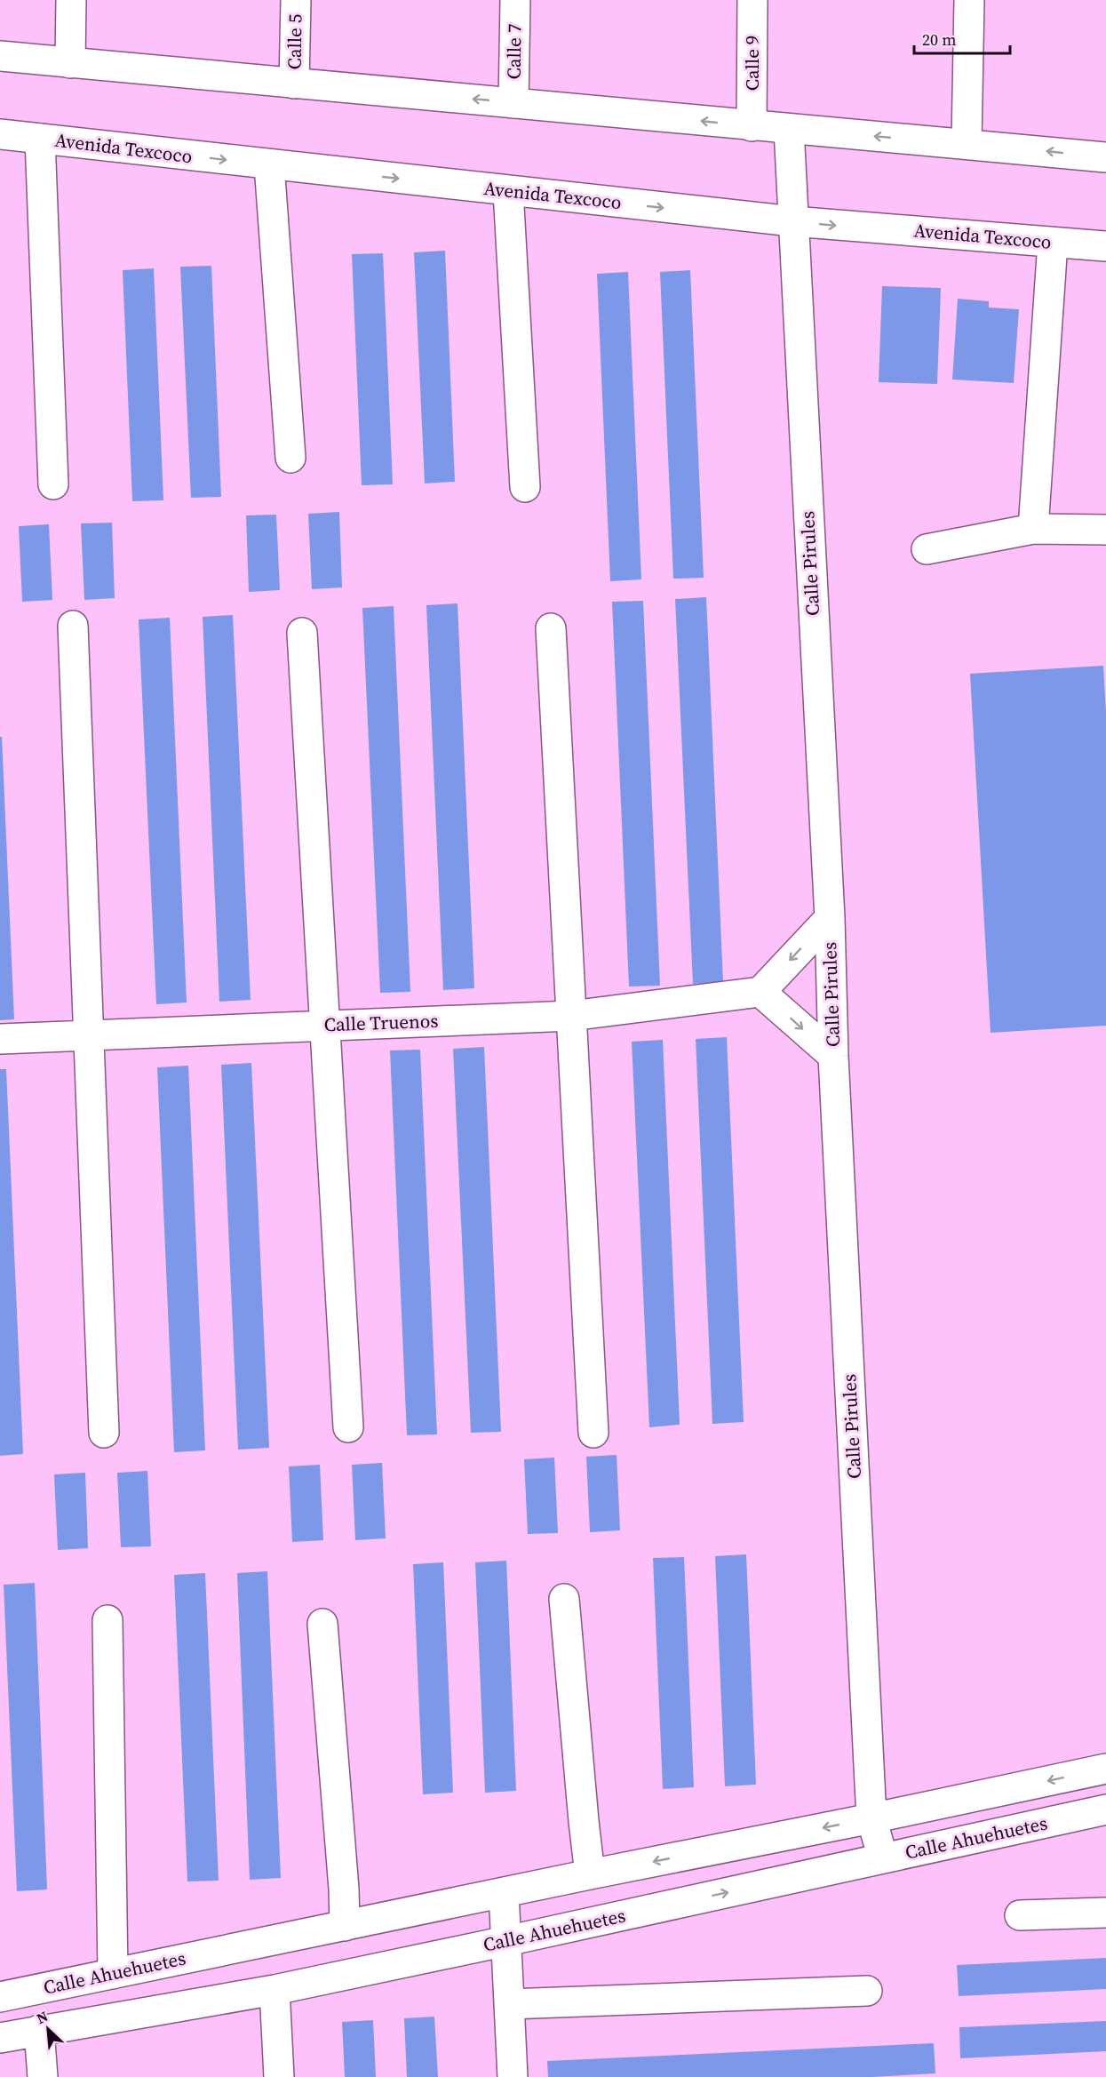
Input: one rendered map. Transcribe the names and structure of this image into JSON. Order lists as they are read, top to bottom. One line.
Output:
{"streets":{"street":["Calle 5","Calle 7","Calle 9","Avenida Texcoco","Calle Pirules","Calle Truenos","Calle Ahuehuetes"]},"crossings":[["Avenida Texcoco","Calle Pirules"],["Calle Pirules","Calle Ahuehuetes"]],"scale_bar":"20 m","north":"top left"}
